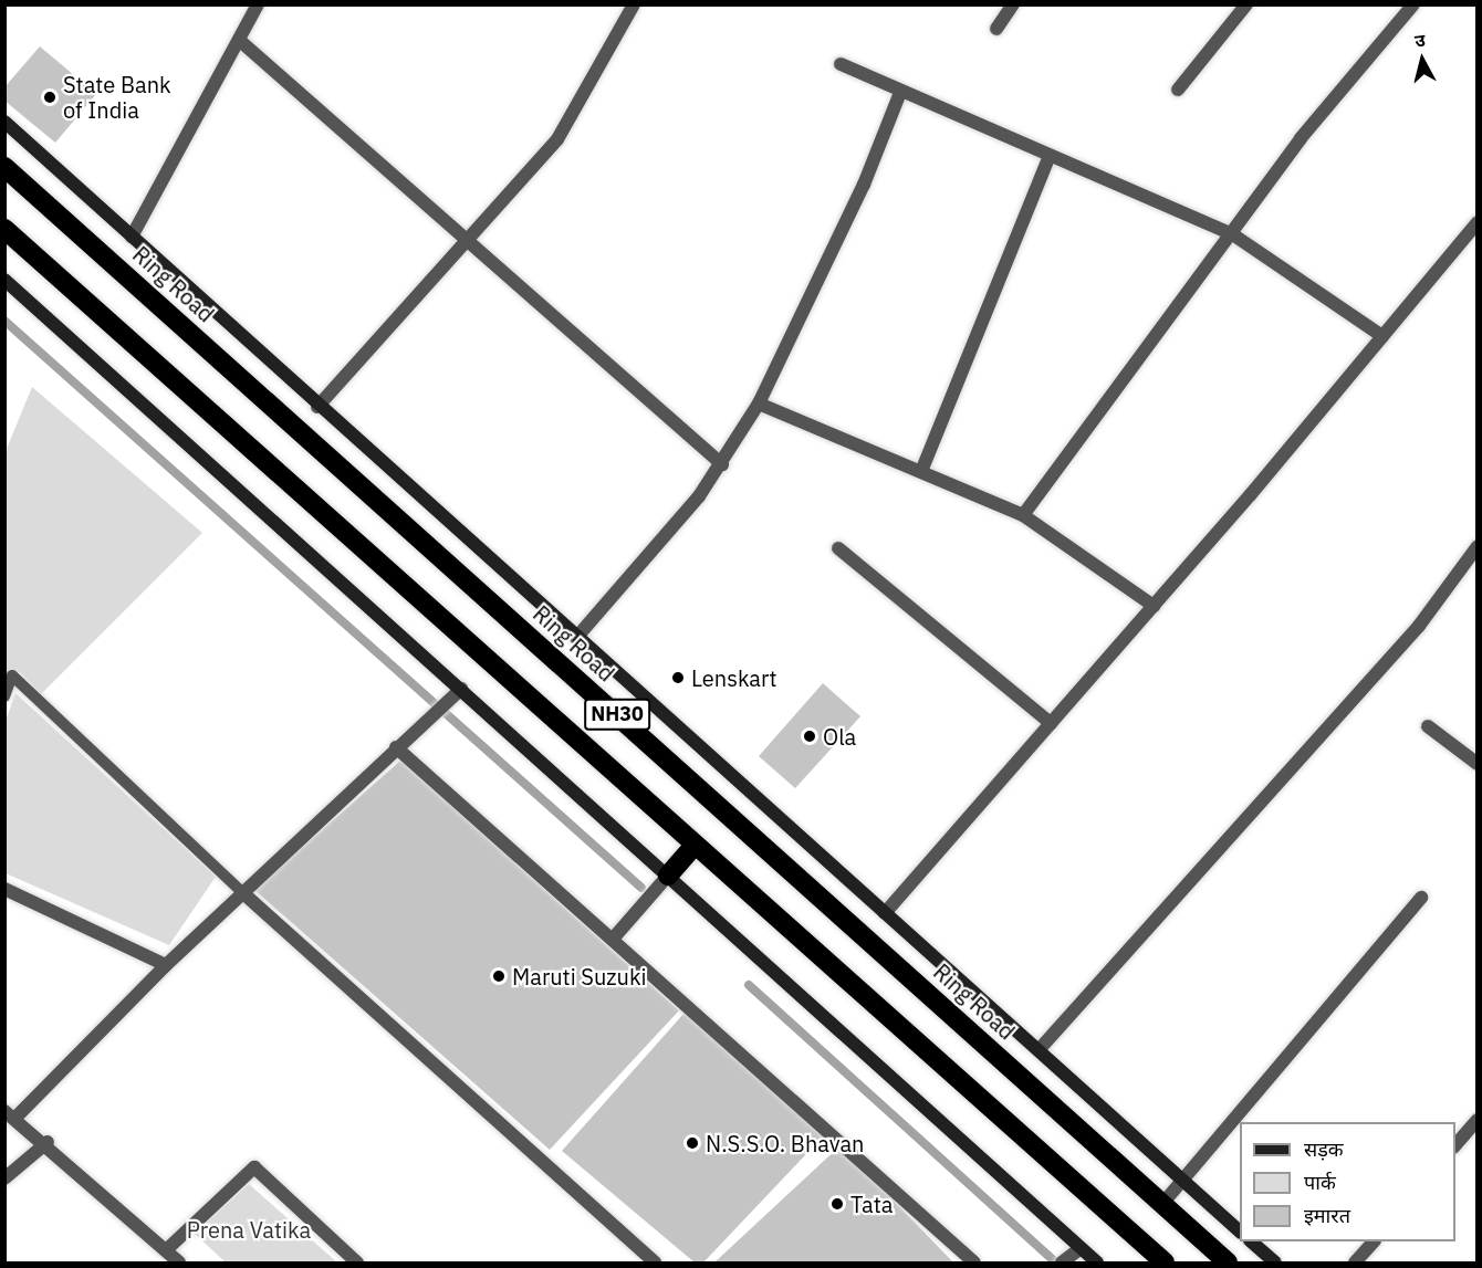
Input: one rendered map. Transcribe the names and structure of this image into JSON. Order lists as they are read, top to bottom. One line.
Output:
{"streets":{"highway":["Ring Road","NH30"]},"parks":["Prena Vatika"],"places":["State Bank of India","Lenskart","Ola","Maruti Suzuki","N.S.S.O. Bhavan","Tata"],"legend":["सड़क","पार्क","इमारत"],"north":"top"}
